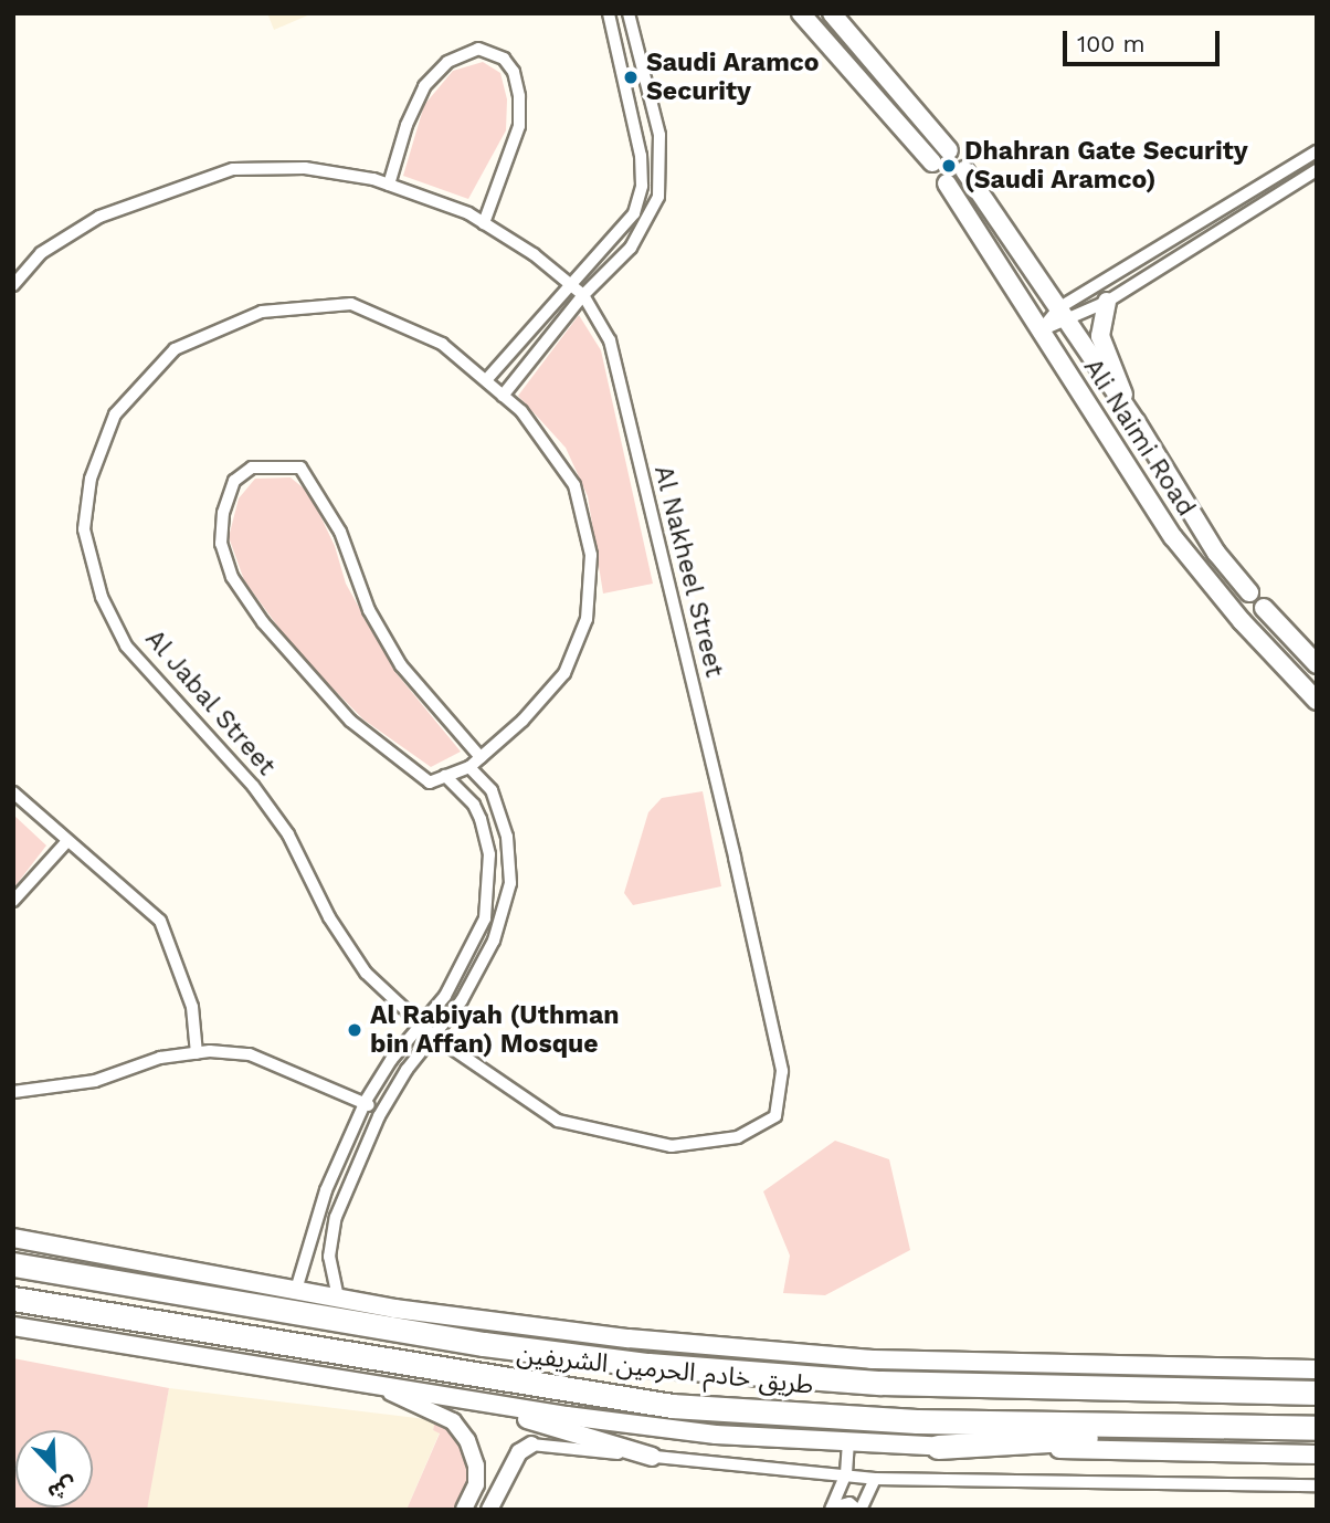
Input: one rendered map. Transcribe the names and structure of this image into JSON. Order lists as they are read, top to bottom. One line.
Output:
{"streets":{"highway":["طريق خادم الحرمين الشريفين"],"main road":["Ali Naimi Road"],"street":["Al Nakheel Street","Al Jabal Street"]},"crossings":[["Al Nakheel Street","Al Jabal Street"]],"places":["Saudi Aramco Security","Dhahran Gate Security (Saudi Aramco)","Al Rabiyah (Uthman bin Affan) Mosque"],"scale_bar":"100 m","north":"bottom right"}
